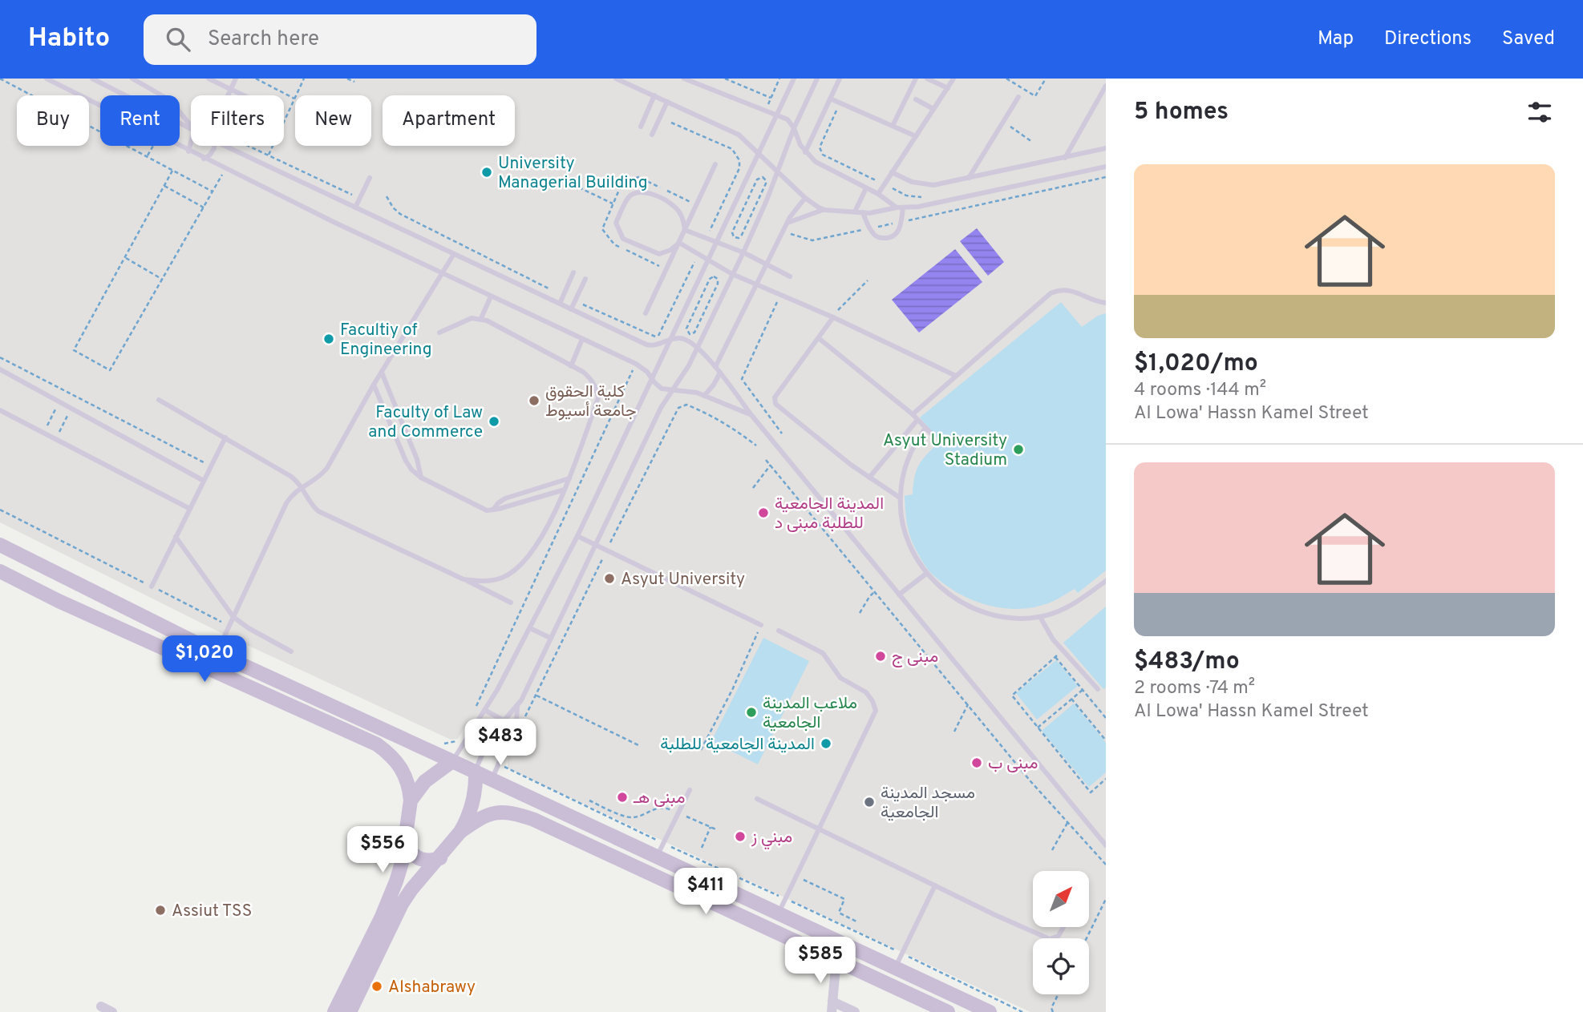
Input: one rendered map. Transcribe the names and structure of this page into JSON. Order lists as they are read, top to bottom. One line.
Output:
{"places":["University Managerial Building","Facultiy of Engineering","كلية الحقوق جامعة أسيوط","Faculty of Law and Commerce","Asyut University Stadium","المدينة الجامعية للطلبة مبنى د","Asyut University","مبنى ج","ملاعب المدينة الجامعية","المدينة الجامعية للطلبة","مبنى ب","مبنى هـ","مسجد المدينة الجامعية","مبني ز","Assiut TSS","Alshabrawy"],"north":"top right","page":{"header":"Habito","search":"Search here","nav":["Map","Directions","Saved"],"heading":"5 homes","chip":["Buy","Rent","Filters","New","Apartment"],"list":[{"name":"$1,020/mo","note":"4 rooms · 144 m² · Al Lowa' Hassn Kamel Street"},{"name":"$483/mo","note":"2 rooms · 74 m² · Al Lowa' Hassn Kamel Street"}],"price":["$1,020","$483","$556","$411","$585"]}}
